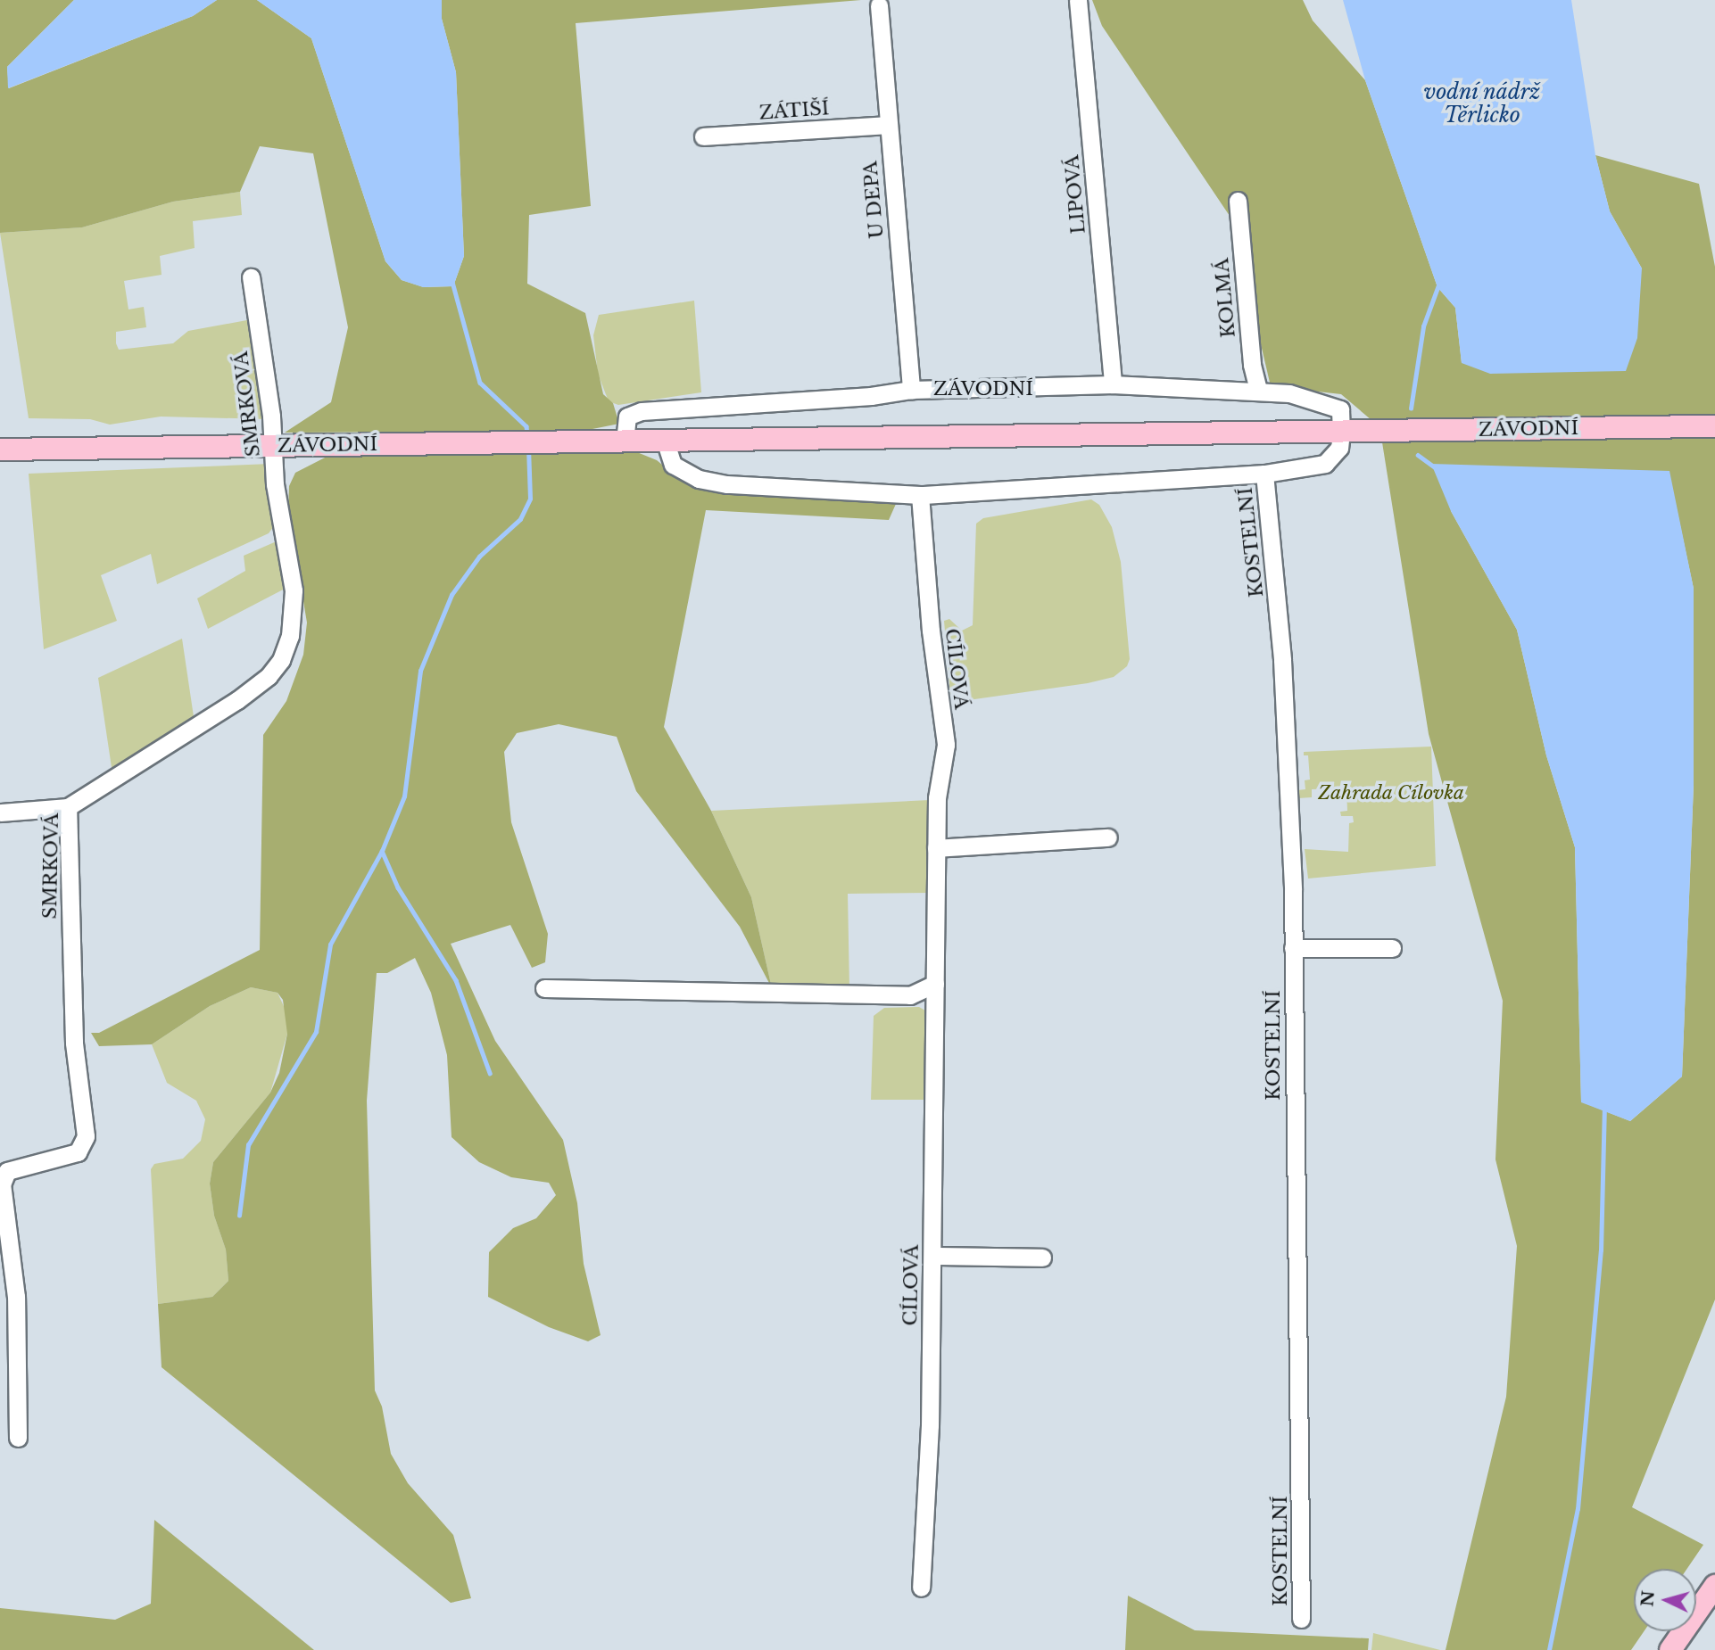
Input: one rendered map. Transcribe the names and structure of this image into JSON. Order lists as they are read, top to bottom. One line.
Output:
{"streets":{"main road":["ZÁVODNÍ"],"street":["ZÁTIŠÍ","LIPOVÁ","U DEPA","KOLMÁ","SMRKOVÁ","KOSTELNÍ","CÍLOVÁ"]},"crossings":[["ZÁTIŠÍ","U DEPA"],["LIPOVÁ","ZÁVODNÍ"],["U DEPA","ZÁVODNÍ"],["KOLMÁ","ZÁVODNÍ"],["ZÁVODNÍ","SMRKOVÁ"]],"water":["vodní nádrž Těrlicko"],"parks":["Zahrada Cílovka"],"north":"left"}
